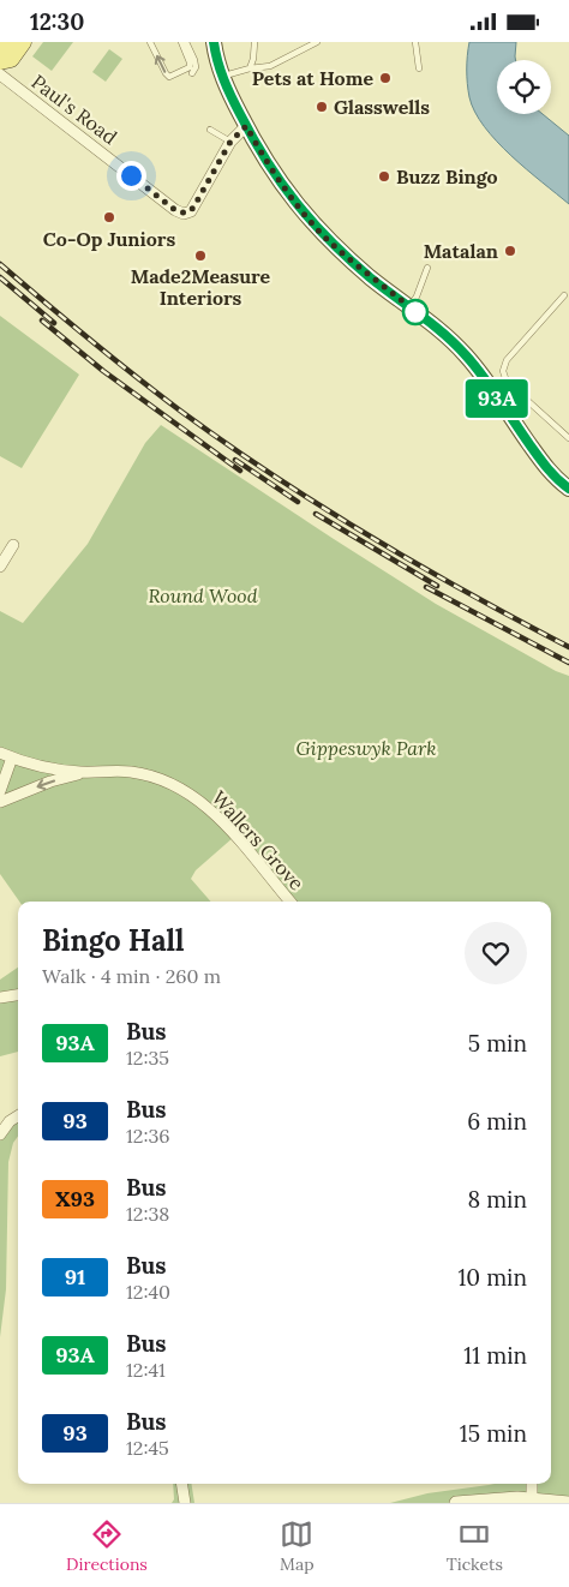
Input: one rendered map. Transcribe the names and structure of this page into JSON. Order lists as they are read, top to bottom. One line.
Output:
{"streets":{"street":["Paul's Road","Wallers Grove"]},"parks":["Round Wood","Gippeswyk Park"],"places":["Pets at Home","Glasswells","Buzz Bingo","Co-Op Juniors","Matalan","Made2Measure Interiors"],"lines":["bus line 93A"],"page":{"status":"12:30","on_map":"93A","heading":["Bingo Hall","Walk · 4 min · 260 m"],"list":[{"mark":"93A","name":"Bus","note":"12:35","value":"5 min"},{"mark":"93","name":"Bus","note":"12:36","value":"6 min"},{"mark":"X93","name":"Bus","note":"12:38","value":"8 min"},{"mark":"91","name":"Bus","note":"12:40","value":"10 min"},{"mark":"93A","name":"Bus","note":"12:41","value":"11 min"},{"mark":"93","name":"Bus","note":"12:45","value":"15 min"}],"tabs":["Directions","Map","Tickets"]}}
